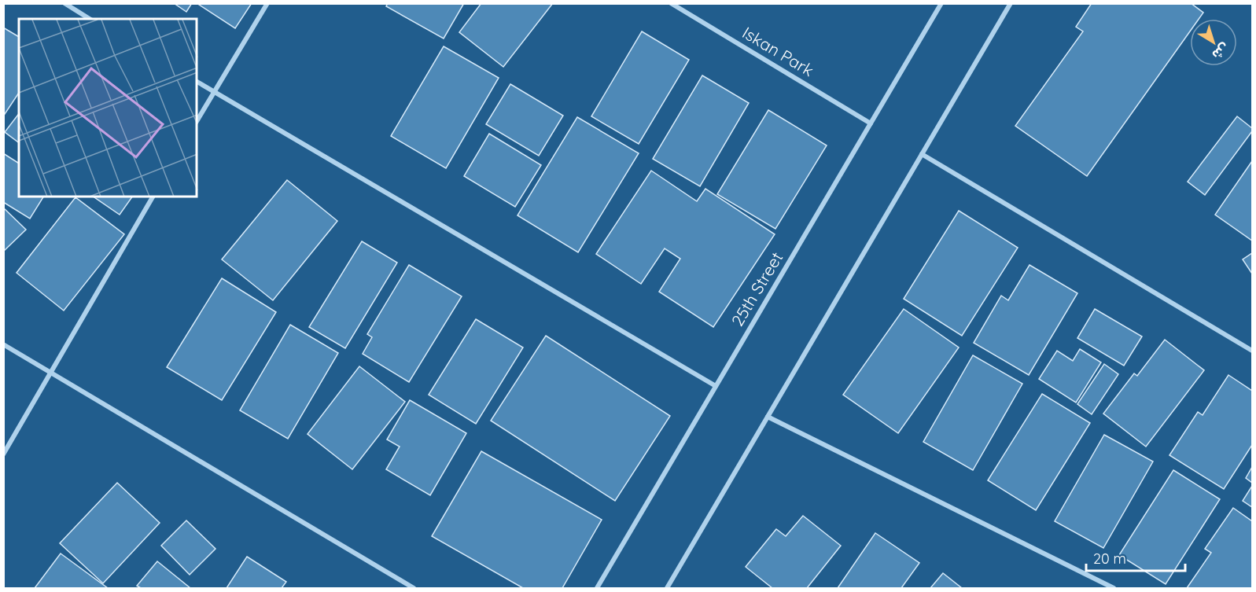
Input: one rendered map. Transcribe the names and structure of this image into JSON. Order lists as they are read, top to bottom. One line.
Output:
{"streets":{"street":["Iskan Park","25th Street"]},"crossings":[["Iskan Park","25th Street"]],"scale_bar":"20 m","north":"bottom right"}
